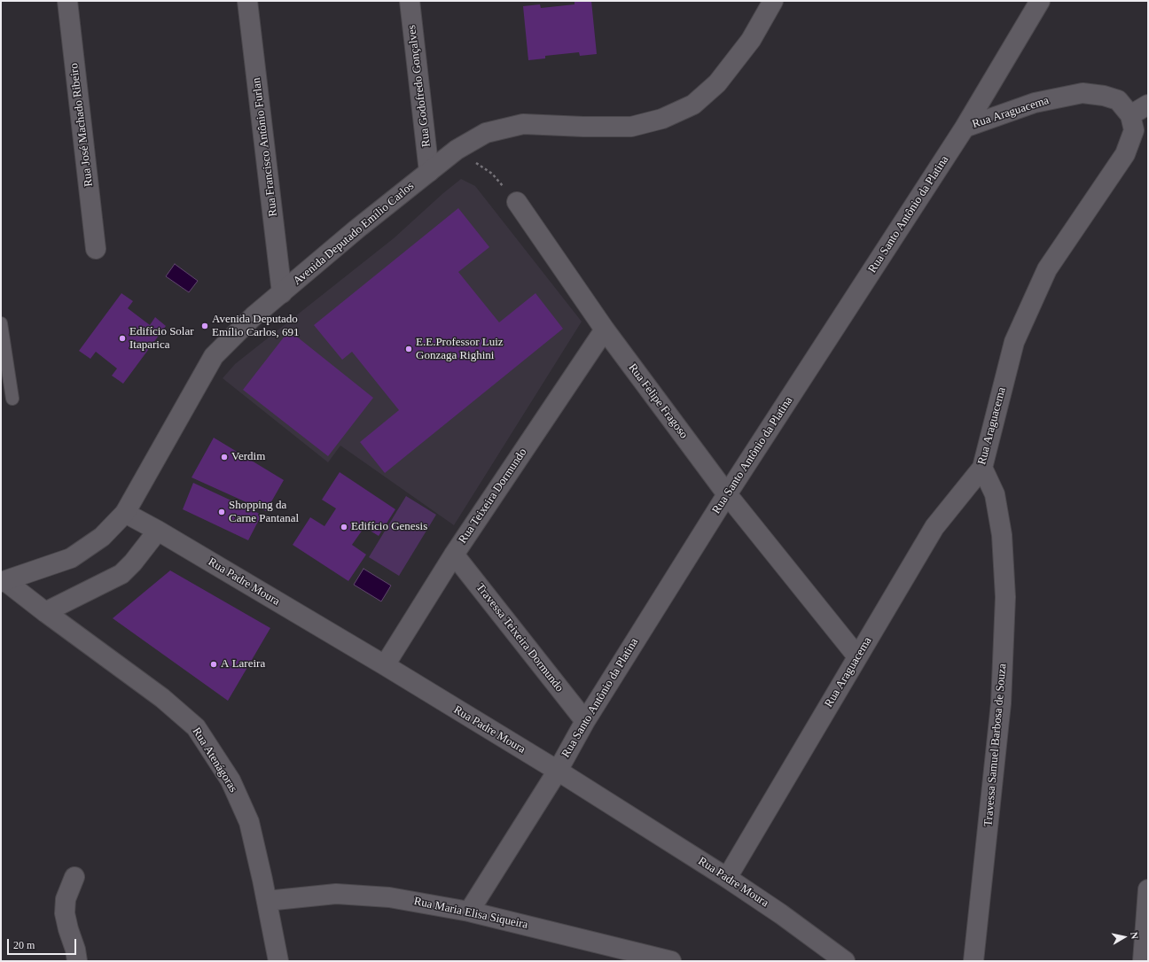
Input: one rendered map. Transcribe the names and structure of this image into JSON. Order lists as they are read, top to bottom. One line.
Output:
{"streets":{"street":["Rua Godofredo Gonçalves","Rua Araguacema","Rua José Machado Ribeiro","Rua Francisco Antônio Furlan","Rua Santo Antônio da Platina","Avenida Deputado Emílio Carlos","Rua Felipe Fragoso","Rua Teixeira Dormundo","Rua Padre Moura","Travessa Teixeira Dormundo","Travessa Samuel Barbosa de Souza","Rua Atenágoras","Rua Maria Elisa Siqueira"]},"crossings":[["Rua Godofredo Gonçalves","Avenida Deputado Emílio Carlos"],["Rua Araguacema","Rua Santo Antônio da Platina"],["Rua Araguacema","Rua Felipe Fragoso"],["Rua Araguacema","Rua Padre Moura"],["Rua Araguacema","Travessa Samuel Barbosa de Souza"],["Rua Francisco Antônio Furlan","Avenida Deputado Emílio Carlos"],["Rua Santo Antônio da Platina","Rua Felipe Fragoso"],["Rua Santo Antônio da Platina","Rua Padre Moura"],["Rua Santo Antônio da Platina","Travessa Teixeira Dormundo"],["Rua Santo Antônio da Platina","Rua Maria Elisa Siqueira"],["Avenida Deputado Emílio Carlos","Rua Padre Moura"],["Avenida Deputado Emílio Carlos","Rua Atenágoras"],["Rua Felipe Fragoso","Rua Teixeira Dormundo"],["Rua Teixeira Dormundo","Rua Padre Moura"],["Rua Teixeira Dormundo","Travessa Teixeira Dormundo"],["Rua Atenágoras","Rua Maria Elisa Siqueira"]],"places":["Avenida Deputado Emílio Carlos, 691","Edifício Solar Itaparica","E.E.Professor Luiz Gonzaga Righini","Verdim","Shopping da Carne Pantanal","Edifício Genesis","A Lareira"],"scale_bar":"20 m","north":"right"}
